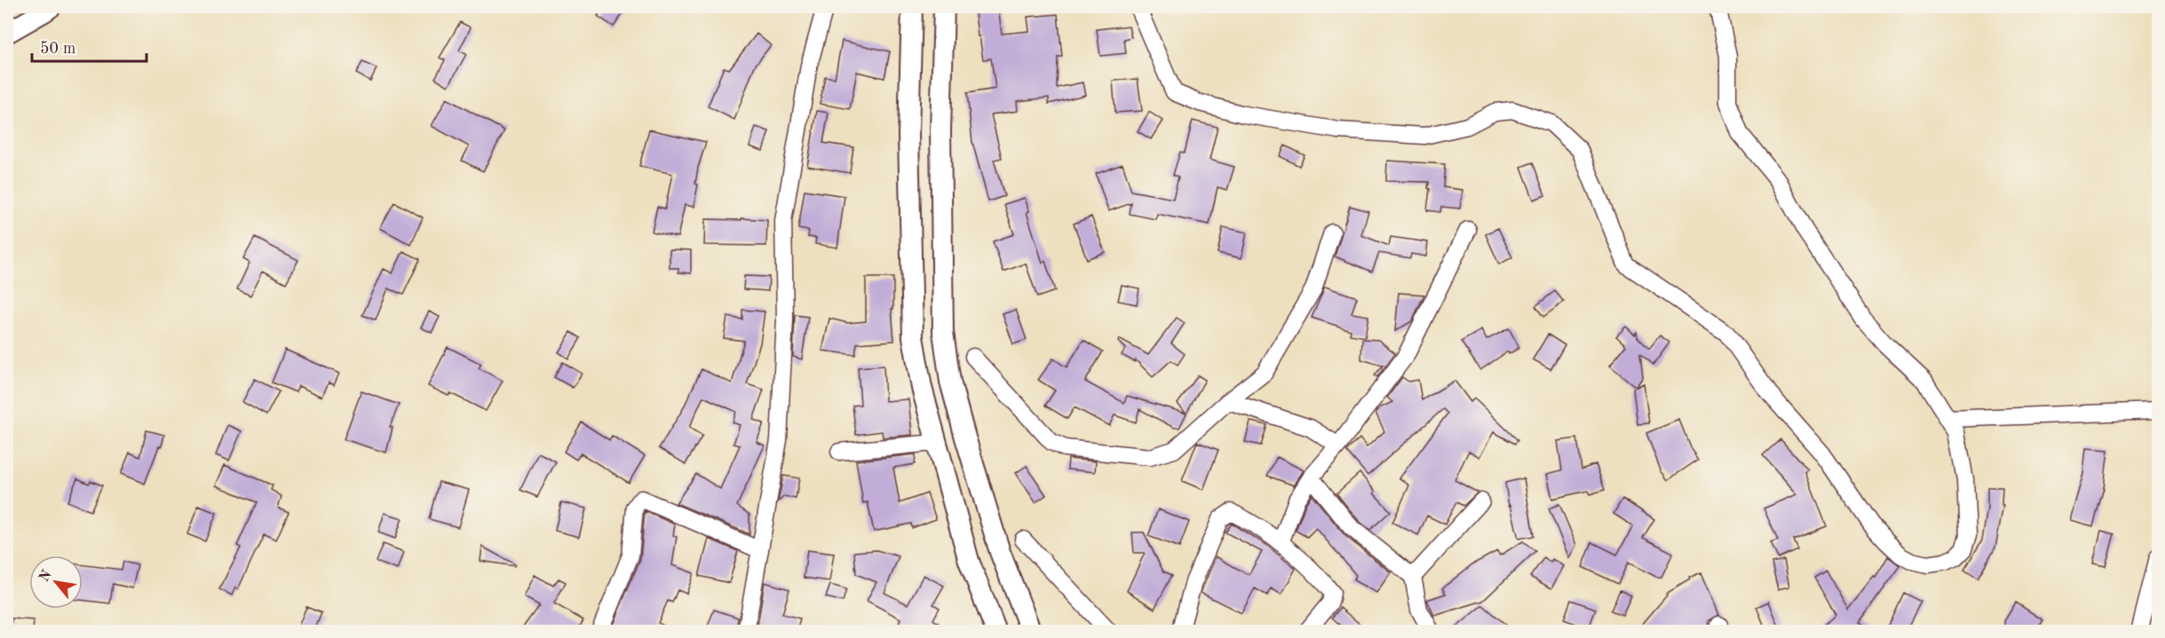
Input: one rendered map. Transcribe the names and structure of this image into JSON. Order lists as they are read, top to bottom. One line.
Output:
{"scale_bar":"50 m","north":"top left"}
